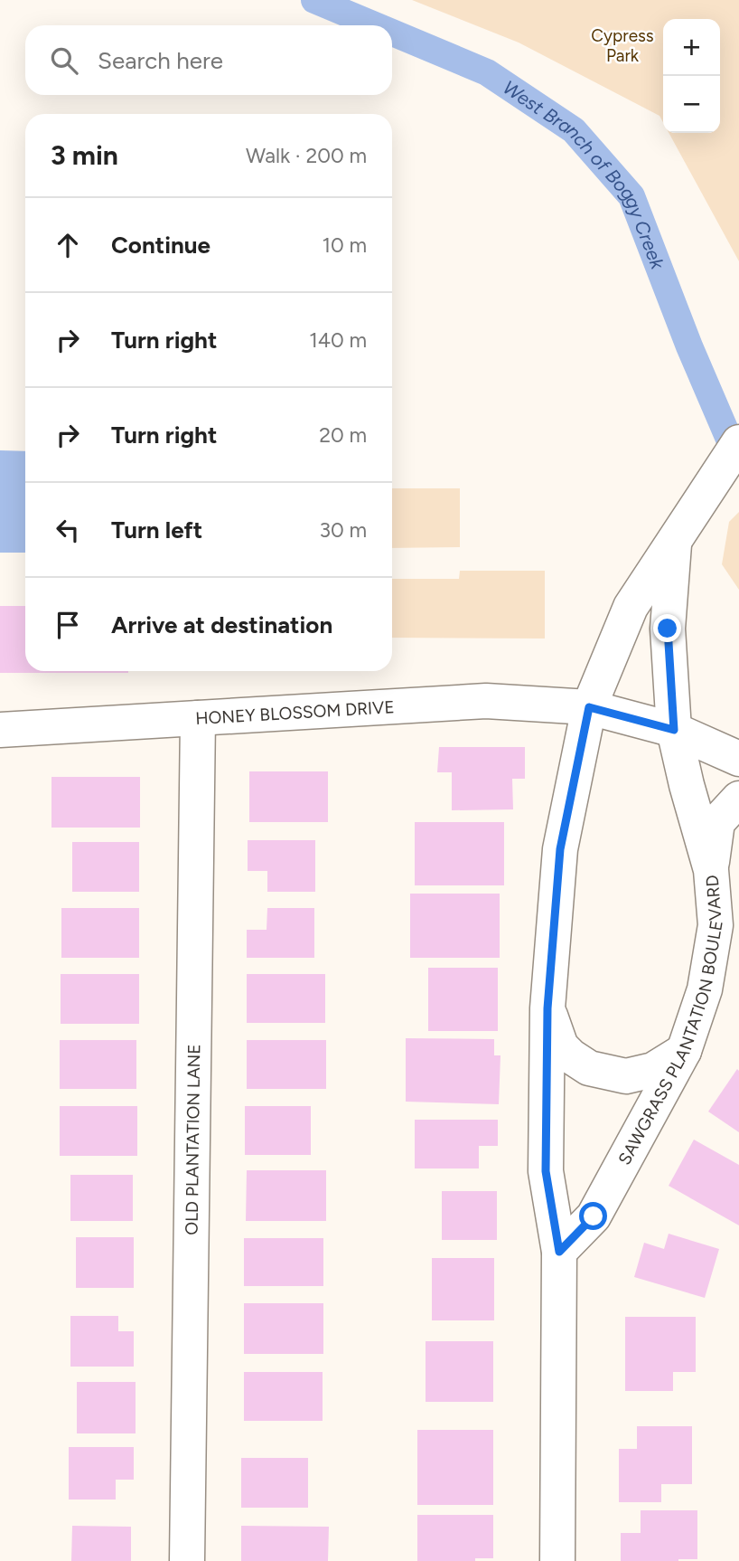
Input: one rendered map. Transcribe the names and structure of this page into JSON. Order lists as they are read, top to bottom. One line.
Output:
{"streets":{"street":["HONEY BLOSSOM DRIVE","SAWGRASS PLANTATION BOULEVARD","OLD PLANTATION LANE"]},"crossings":[["HONEY BLOSSOM DRIVE","SAWGRASS PLANTATION BOULEVARD"],["HONEY BLOSSOM DRIVE","OLD PLANTATION LANE"]],"water":["West Branch of Boggy Creek"],"parks":["Cypress Park"],"page":{"map_buttons":["+","−"],"search":"Search here","heading":["3 min","Walk · 200 m"],"list":[["Continue","10 m"],["Turn right","140 m"],["Turn right","20 m"],["Turn left","30 m"],"Arrive at destination"]}}
